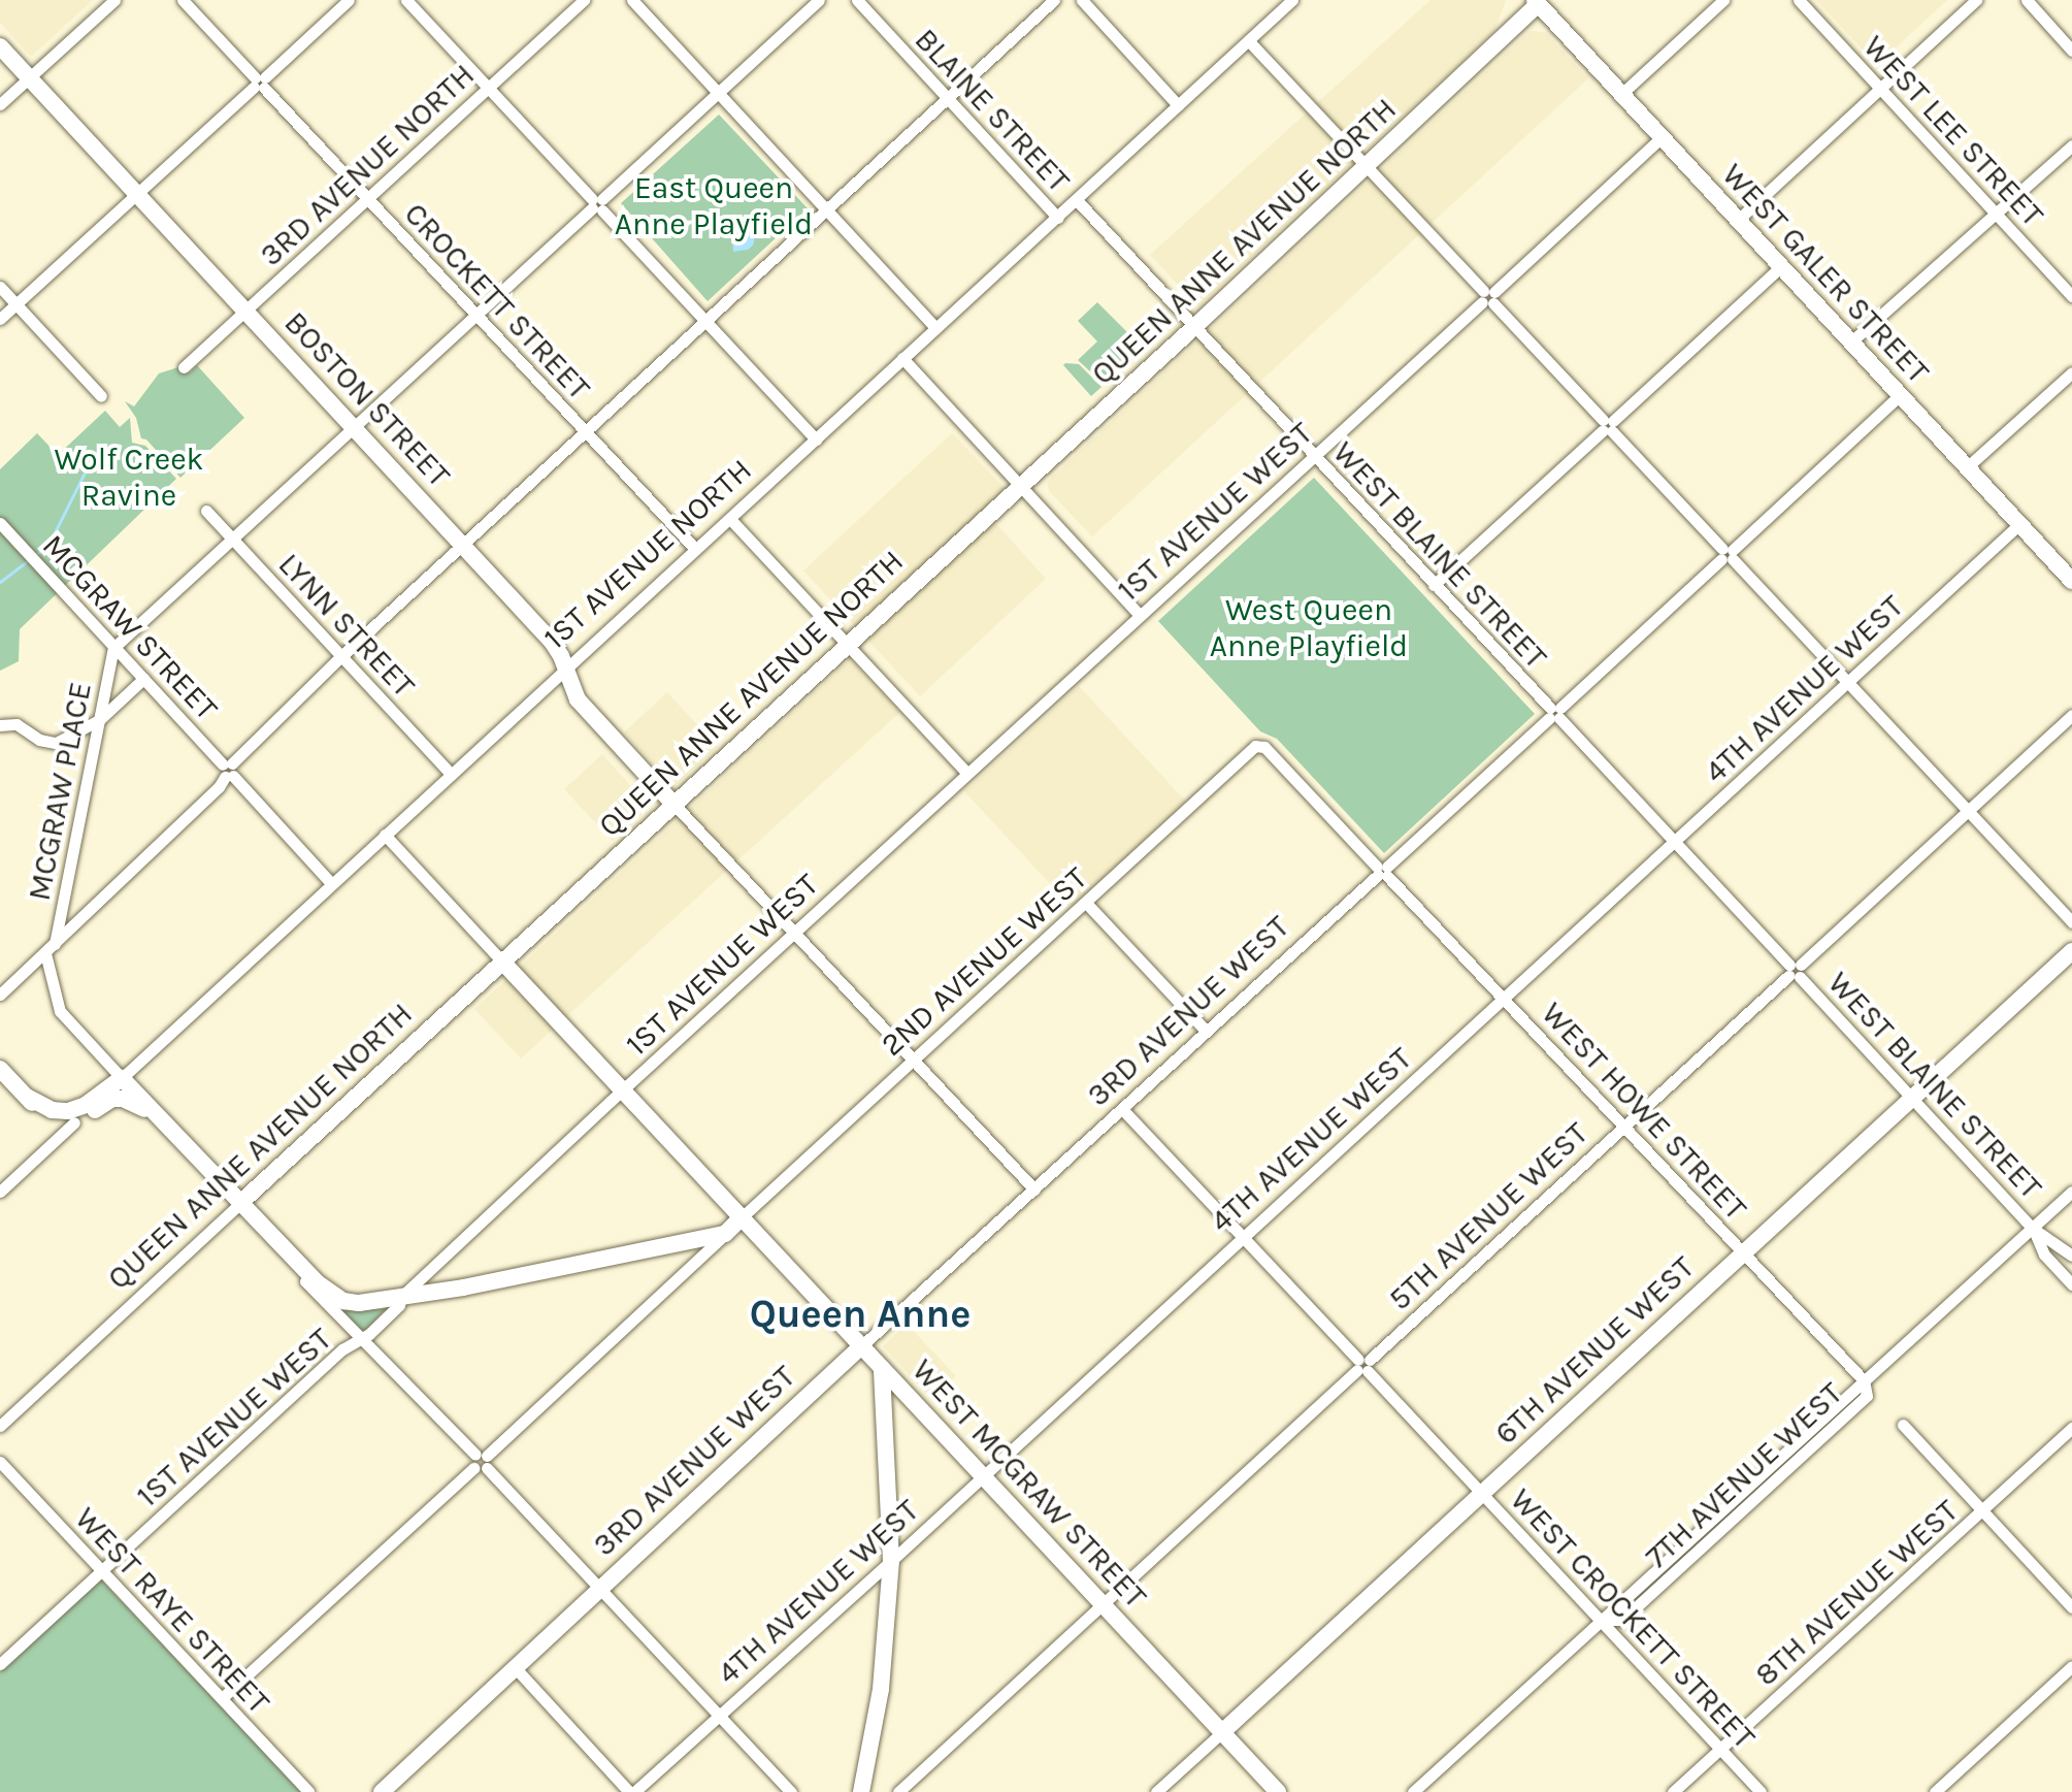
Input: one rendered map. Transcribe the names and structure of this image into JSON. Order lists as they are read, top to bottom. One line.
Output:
{"streets":{"street":["BLAINE STREET","WEST LEE STREET","3RD AVENUE NORTH","QUEEN ANNE AVENUE NORTH","WEST GALER STREET","CROCKETT STREET","BOSTON STREET","1ST AVENUE WEST","1ST AVENUE NORTH","WEST BLAINE STREET","LYNN STREET","MCGRAW STREET","4TH AVENUE WEST","MCGRAW PLACE","2ND AVENUE WEST","3RD AVENUE WEST","WEST HOWE STREET","5TH AVENUE WEST","6TH AVENUE WEST","7TH AVENUE WEST","WEST MCGRAW STREET","8TH AVENUE WEST","WEST RAYE STREET","WEST CROCKETT STREET"]},"crossings":[["BLAINE STREET","QUEEN ANNE AVENUE NORTH"],["BLAINE STREET","1ST AVENUE NORTH"],["BLAINE STREET","WEST BLAINE STREET"],["3RD AVENUE NORTH","CROCKETT STREET"],["3RD AVENUE NORTH","BOSTON STREET"],["QUEEN ANNE AVENUE NORTH","WEST GALER STREET"],["QUEEN ANNE AVENUE NORTH","BOSTON STREET"],["QUEEN ANNE AVENUE NORTH","WEST BLAINE STREET"],["QUEEN ANNE AVENUE NORTH","WEST MCGRAW STREET"],["WEST GALER STREET","1ST AVENUE WEST"],["WEST GALER STREET","4TH AVENUE WEST"],["WEST GALER STREET","3RD AVENUE WEST"],["CROCKETT STREET","1ST AVENUE NORTH"],["BOSTON STREET","1ST AVENUE NORTH"],["1ST AVENUE WEST","WEST BLAINE STREET"],["1ST AVENUE WEST","WEST MCGRAW STREET"],["1ST AVENUE WEST","WEST RAYE STREET"],["1ST AVENUE NORTH","LYNN STREET"],["1ST AVENUE NORTH","MCGRAW STREET"],["WEST BLAINE STREET","4TH AVENUE WEST"],["WEST BLAINE STREET","3RD AVENUE WEST"],["WEST BLAINE STREET","5TH AVENUE WEST"],["WEST BLAINE STREET","6TH AVENUE WEST"],["WEST BLAINE STREET","7TH AVENUE WEST"],["MCGRAW STREET","MCGRAW PLACE"],["4TH AVENUE WEST","WEST HOWE STREET"],["4TH AVENUE WEST","WEST MCGRAW STREET"],["4TH AVENUE WEST","WEST CROCKETT STREET"],["2ND AVENUE WEST","WEST HOWE STREET"],["2ND AVENUE WEST","WEST MCGRAW STREET"],["3RD AVENUE WEST","WEST HOWE STREET"],["3RD AVENUE WEST","WEST MCGRAW STREET"],["3RD AVENUE WEST","WEST CROCKETT STREET"],["WEST HOWE STREET","5TH AVENUE WEST"],["WEST HOWE STREET","6TH AVENUE WEST"],["WEST HOWE STREET","7TH AVENUE WEST"],["5TH AVENUE WEST","WEST MCGRAW STREET"],["5TH AVENUE WEST","WEST CROCKETT STREET"],["6TH AVENUE WEST","WEST MCGRAW STREET"],["6TH AVENUE WEST","WEST CROCKETT STREET"],["7TH AVENUE WEST","WEST CROCKETT STREET"],["8TH AVENUE WEST","WEST CROCKETT STREET"]],"districts":["Queen Anne"],"parks":["East Queen Anne Playfield","Wolf Creek Ravine","West Queen Anne Playfield"]}
